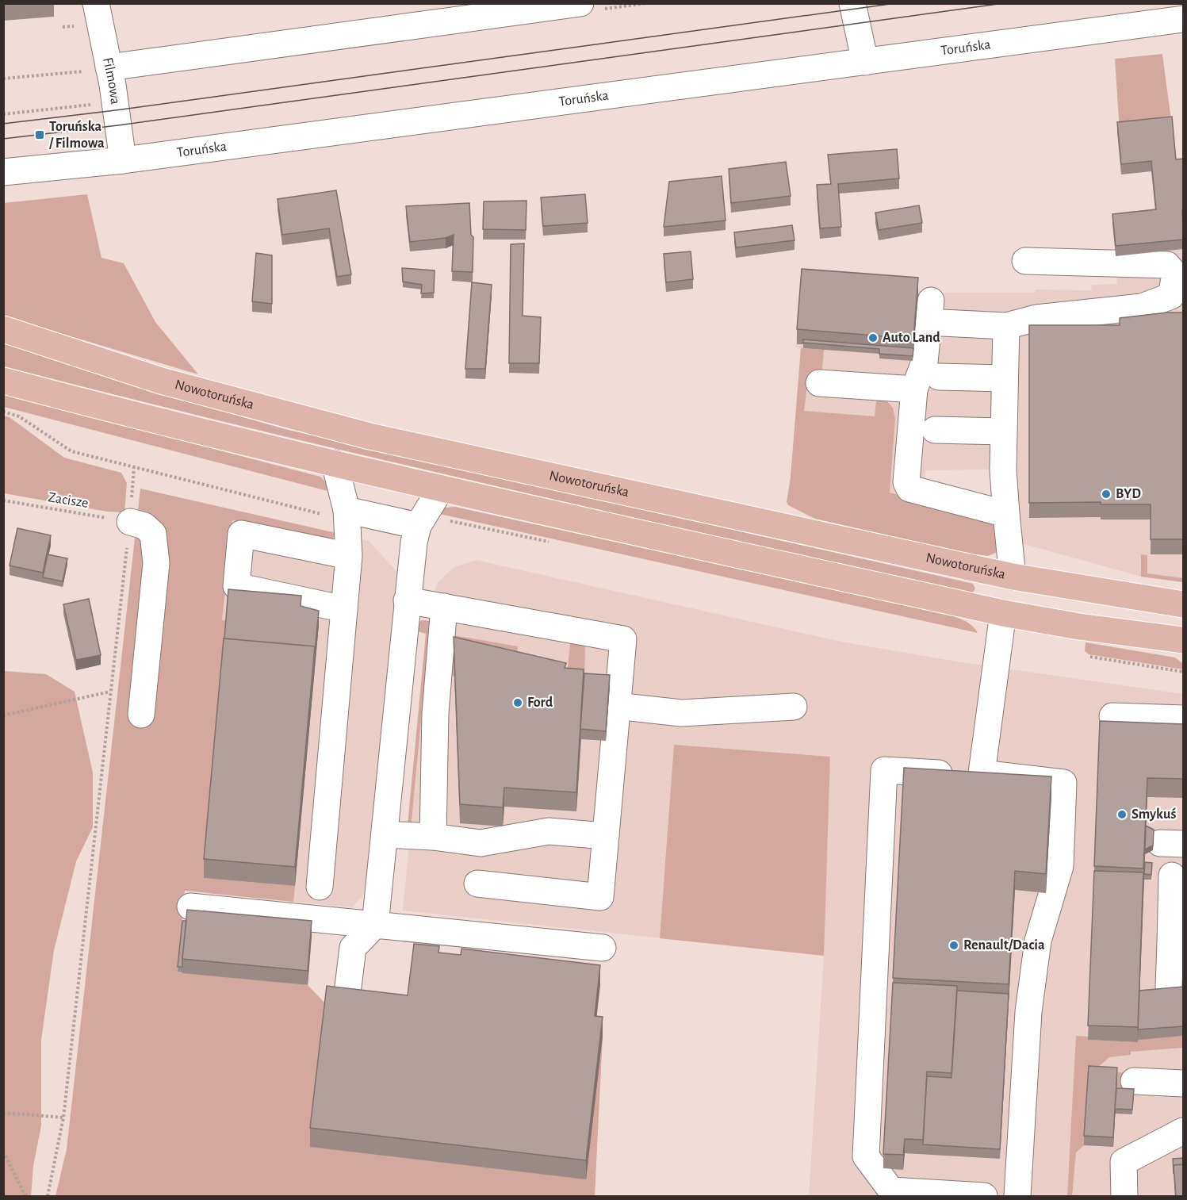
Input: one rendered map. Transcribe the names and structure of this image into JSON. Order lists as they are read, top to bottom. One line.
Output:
{"streets":{"main road":["Nowotoruńska"],"street":["Toruńska","Filmowa"],"path":["Zacisze"]},"crossings":[["Toruńska","Filmowa"]],"places":{"transit":["Toruńska / Filmowa"],"other":["Auto Land","BYD","Ford","Smykuś","Renault/Dacia"]}}
